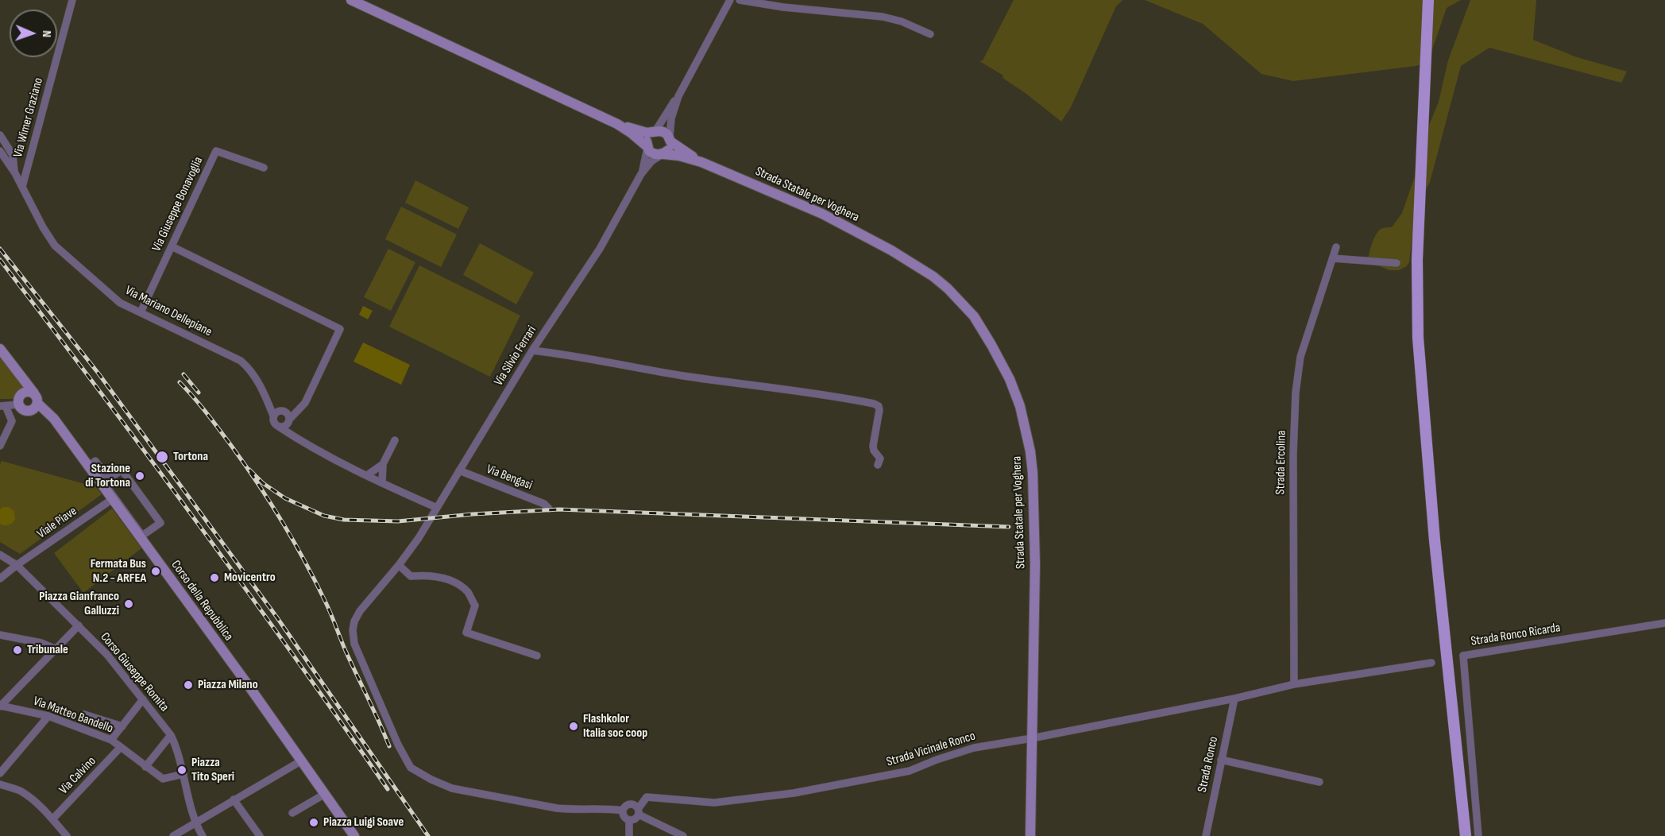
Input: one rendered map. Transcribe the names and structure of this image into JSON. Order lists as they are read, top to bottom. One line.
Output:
{"streets":{"main road":["Strada Statale per Voghera","Corso della Repubblica"],"street":["Via Wimer Graziano","Via Giuseppe Bonavoglia","Via Mariano Dellepiane","Via Silvio Ferrari","Strada Ercolina","Via Bengasi","Viale Piave","Strada Ronco Ricarda","Corso Giuseppe Romita","Via Matteo Bandello","Strada Vicinale Ronco","Strada Ronco","Via Calvino"]},"crossings":[["Via Wimer Graziano","Via Mariano Dellepiane"],["Strada Statale per Voghera","Via Silvio Ferrari"],["Strada Statale per Voghera","Strada Vicinale Ronco"],["Via Giuseppe Bonavoglia","Via Mariano Dellepiane"],["Via Mariano Dellepiane","Via Silvio Ferrari"],["Via Silvio Ferrari","Via Bengasi"],["Via Silvio Ferrari","Strada Vicinale Ronco"],["Viale Piave","Corso della Repubblica"],["Viale Piave","Corso Giuseppe Romita"],["Corso Giuseppe Romita","Via Matteo Bandello"],["Via Matteo Bandello","Via Calvino"],["Strada Vicinale Ronco","Strada Ronco"]],"places":["Tortona","Stazione di Tortona","Fermata Bus N.2 - ARFEA","Movicentro","Piazza Gianfranco Galluzzi","Tribunale","Piazza Milano","Flashkolor Italia soc coop","Piazza Tito Speri","Piazza Luigi Soave"],"north":"right"}
